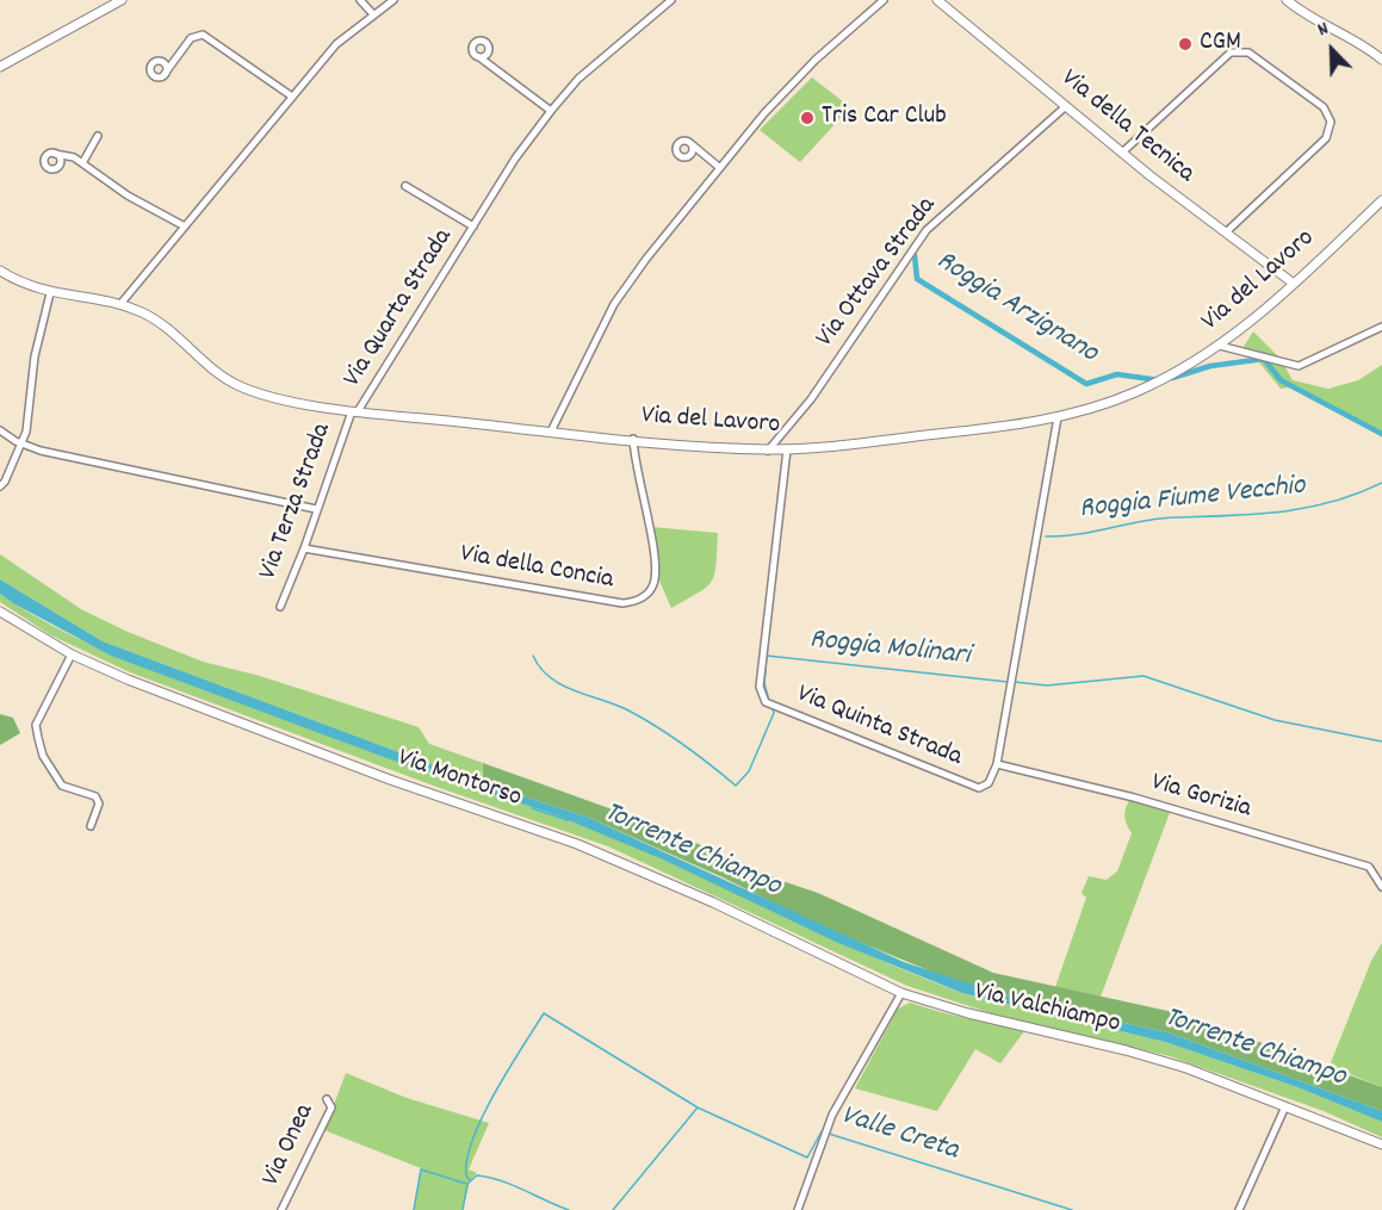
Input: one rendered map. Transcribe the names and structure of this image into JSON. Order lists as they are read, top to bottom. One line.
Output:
{"streets":{"street":["Via della Tecnica","Via Ottava Strada","Via del Lavoro","Via Quarta Strada","Via Terza Strada","Via della Concia","Via Quinta Strada","Via Montorso","Via Gorizia","Via Valchiampo","Via Onea"]},"crossings":[["Via della Tecnica","Via Ottava Strada"],["Via della Tecnica","Via del Lavoro"],["Via Ottava Strada","Via del Lavoro"],["Via del Lavoro","Via Quarta Strada"],["Via del Lavoro","Via Terza Strada"],["Via del Lavoro","Via della Concia"],["Via del Lavoro","Via Quinta Strada"],["Via Quarta Strada","Via Terza Strada"],["Via Terza Strada","Via della Concia"],["Via Quinta Strada","Via Gorizia"],["Via Montorso","Via Valchiampo"]],"water":["Roggia Arzignano","Roggia Fiume Vecchio","Roggia Molinari","Torrente Chiampo","Valle Creta"],"places":["CGM","Tris Car Club"],"north":"top left"}
